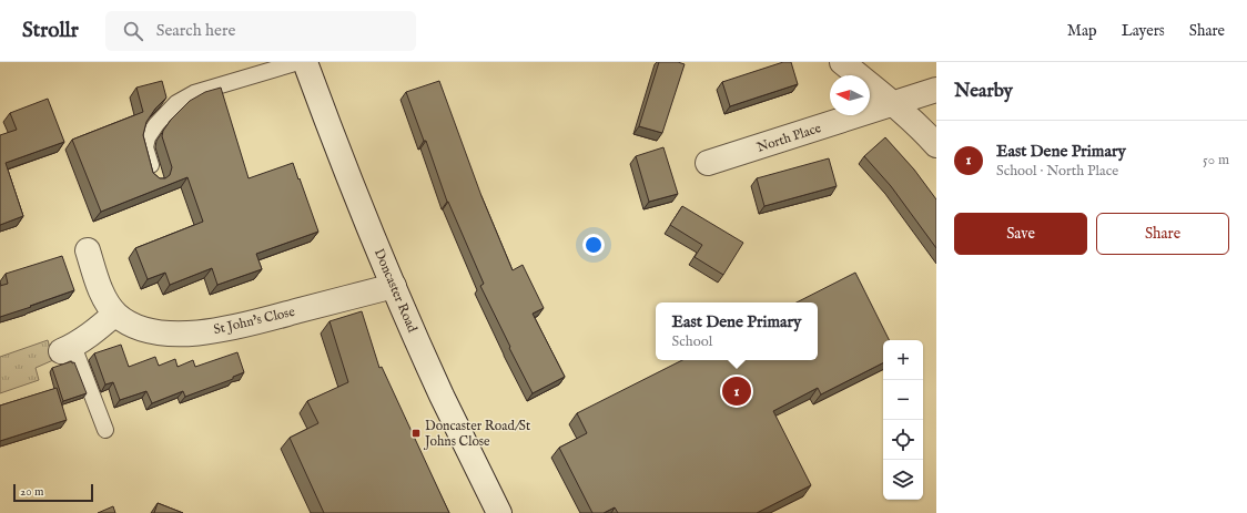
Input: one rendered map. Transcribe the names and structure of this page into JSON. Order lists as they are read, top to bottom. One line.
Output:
{"streets":{"street":["North Place","Doncaster Road","St John's Close"]},"crossings":[["Doncaster Road","St John's Close"]],"places":{"transit":["Doncaster Road/St Johns Close"]},"scale_bar":"20 m","north":"left","page":{"header":"Strollr","search":"Search here","nav":["Map","Layers","Share"],"heading":"Nearby","list":[{"mark":"1","name":"East Dene Primary","note":"School · North Place","value":"50 m"}],"buttons":["Save","Share"],"popup":["East Dene Primary","School"],"map_buttons":["+","−"],"pins":"1","scale":"20 m"}}
